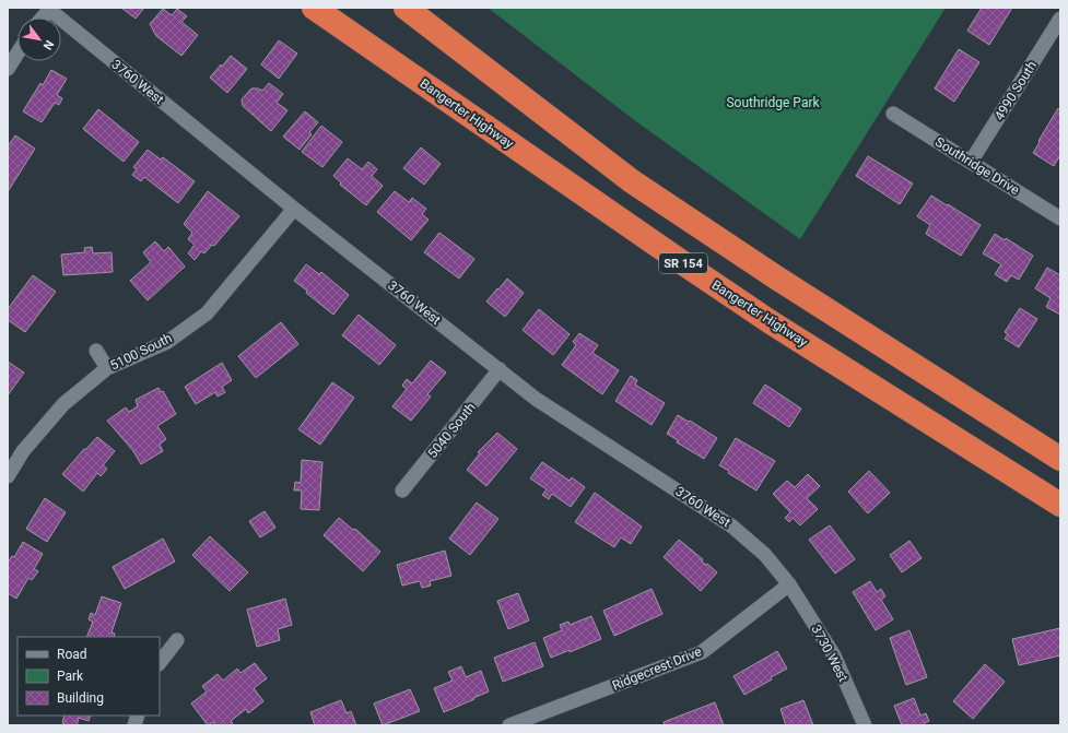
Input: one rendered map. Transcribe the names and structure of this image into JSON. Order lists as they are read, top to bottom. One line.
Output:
{"streets":{"highway":["Bangerter Highway","SR 154"],"street":["3760 West","4990 South","Southridge Drive","5100 South","5040 South","3730 West","Ridgecrest Drive"]},"crossings":[["3760 West","5100 South"],["3760 West","5040 South"],["3760 West","3730 West"],["3760 West","Ridgecrest Drive"],["4990 South","Southridge Drive"],["3730 West","Ridgecrest Drive"]],"parks":["Southridge Park"],"legend":["Road","Park","Building"],"north":"bottom right"}
